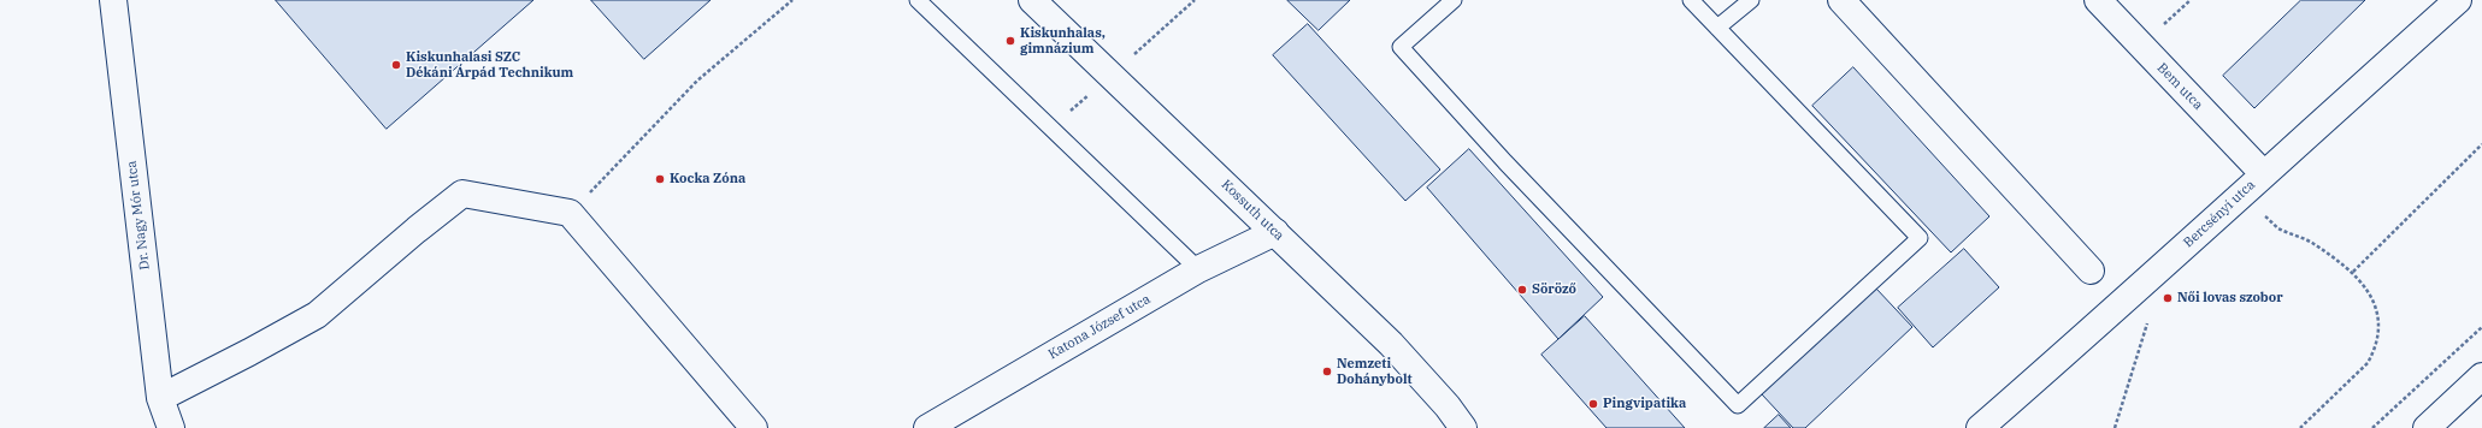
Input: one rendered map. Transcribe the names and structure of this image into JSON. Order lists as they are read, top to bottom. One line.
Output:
{"streets":{"street":["Bem utca","Kossuth utca","Bercsényi utca","Dr. Nagy Mór utca","Katona József utca"]},"crossings":[["Bem utca","Bercsényi utca"],["Kossuth utca","Katona József utca"]],"places":["Kiskunhalas, gimnázium","Kiskunhalasi SZC Dékáni Árpád Technikum","Kocka Zóna","Söröző","Női lovas szobor","Nemzeti Dohánybolt","Pingvipatika"]}
